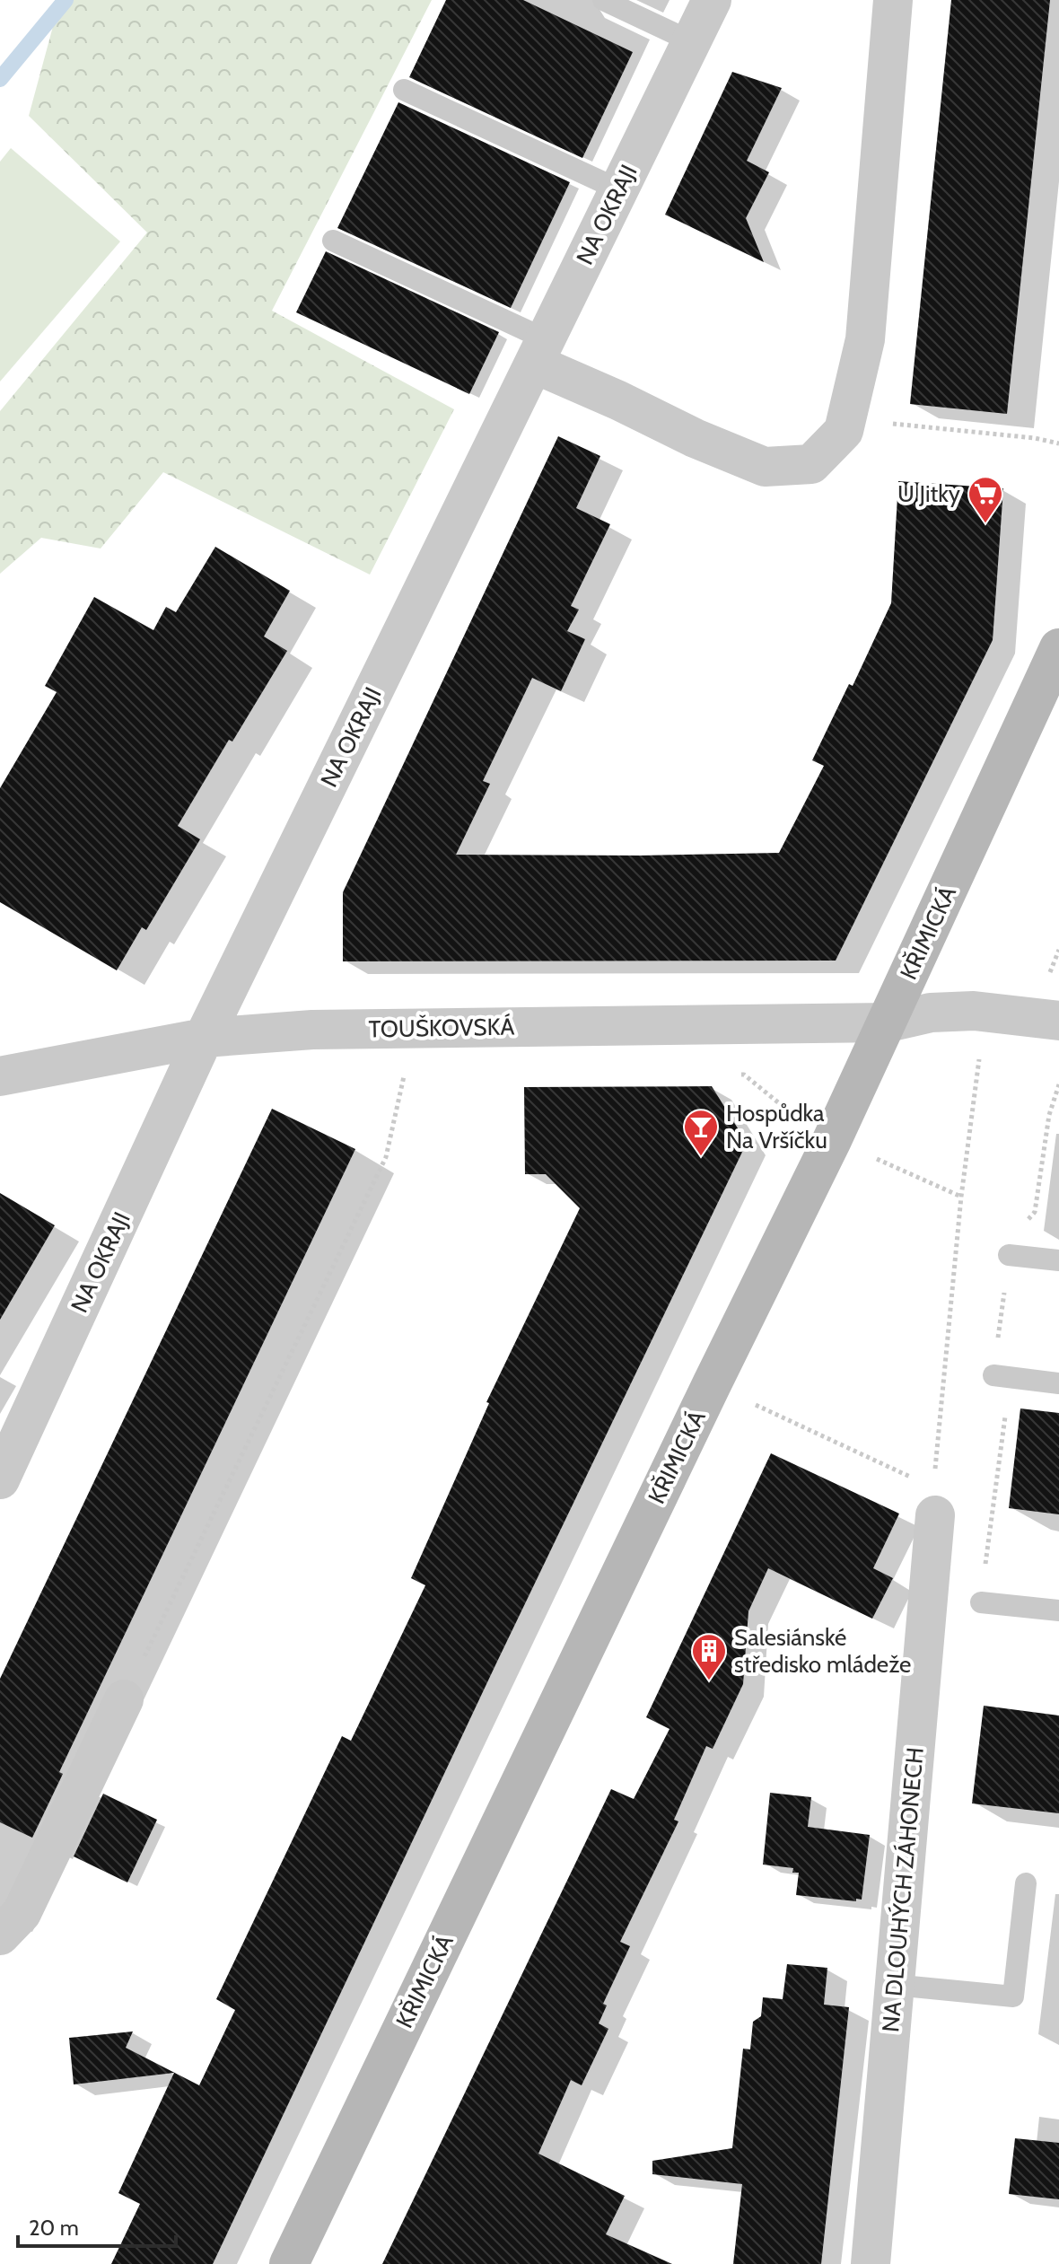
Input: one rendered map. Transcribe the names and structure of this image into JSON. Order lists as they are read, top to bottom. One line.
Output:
{"streets":{"main road":["KŘIMICKÁ"],"street":["NA OKRAJI","TOUŠKOVSKÁ","NA DLOUHÝCH ZÁHONECH"]},"crossings":[["NA OKRAJI","TOUŠKOVSKÁ"],["KŘIMICKÁ","TOUŠKOVSKÁ"]],"places":{"supermarket":["U Jitky"],"bar":["Hospůdka Na Vršíčku"],"building":["Salesiánské středisko mládeže"]},"scale_bar":"20 m"}
